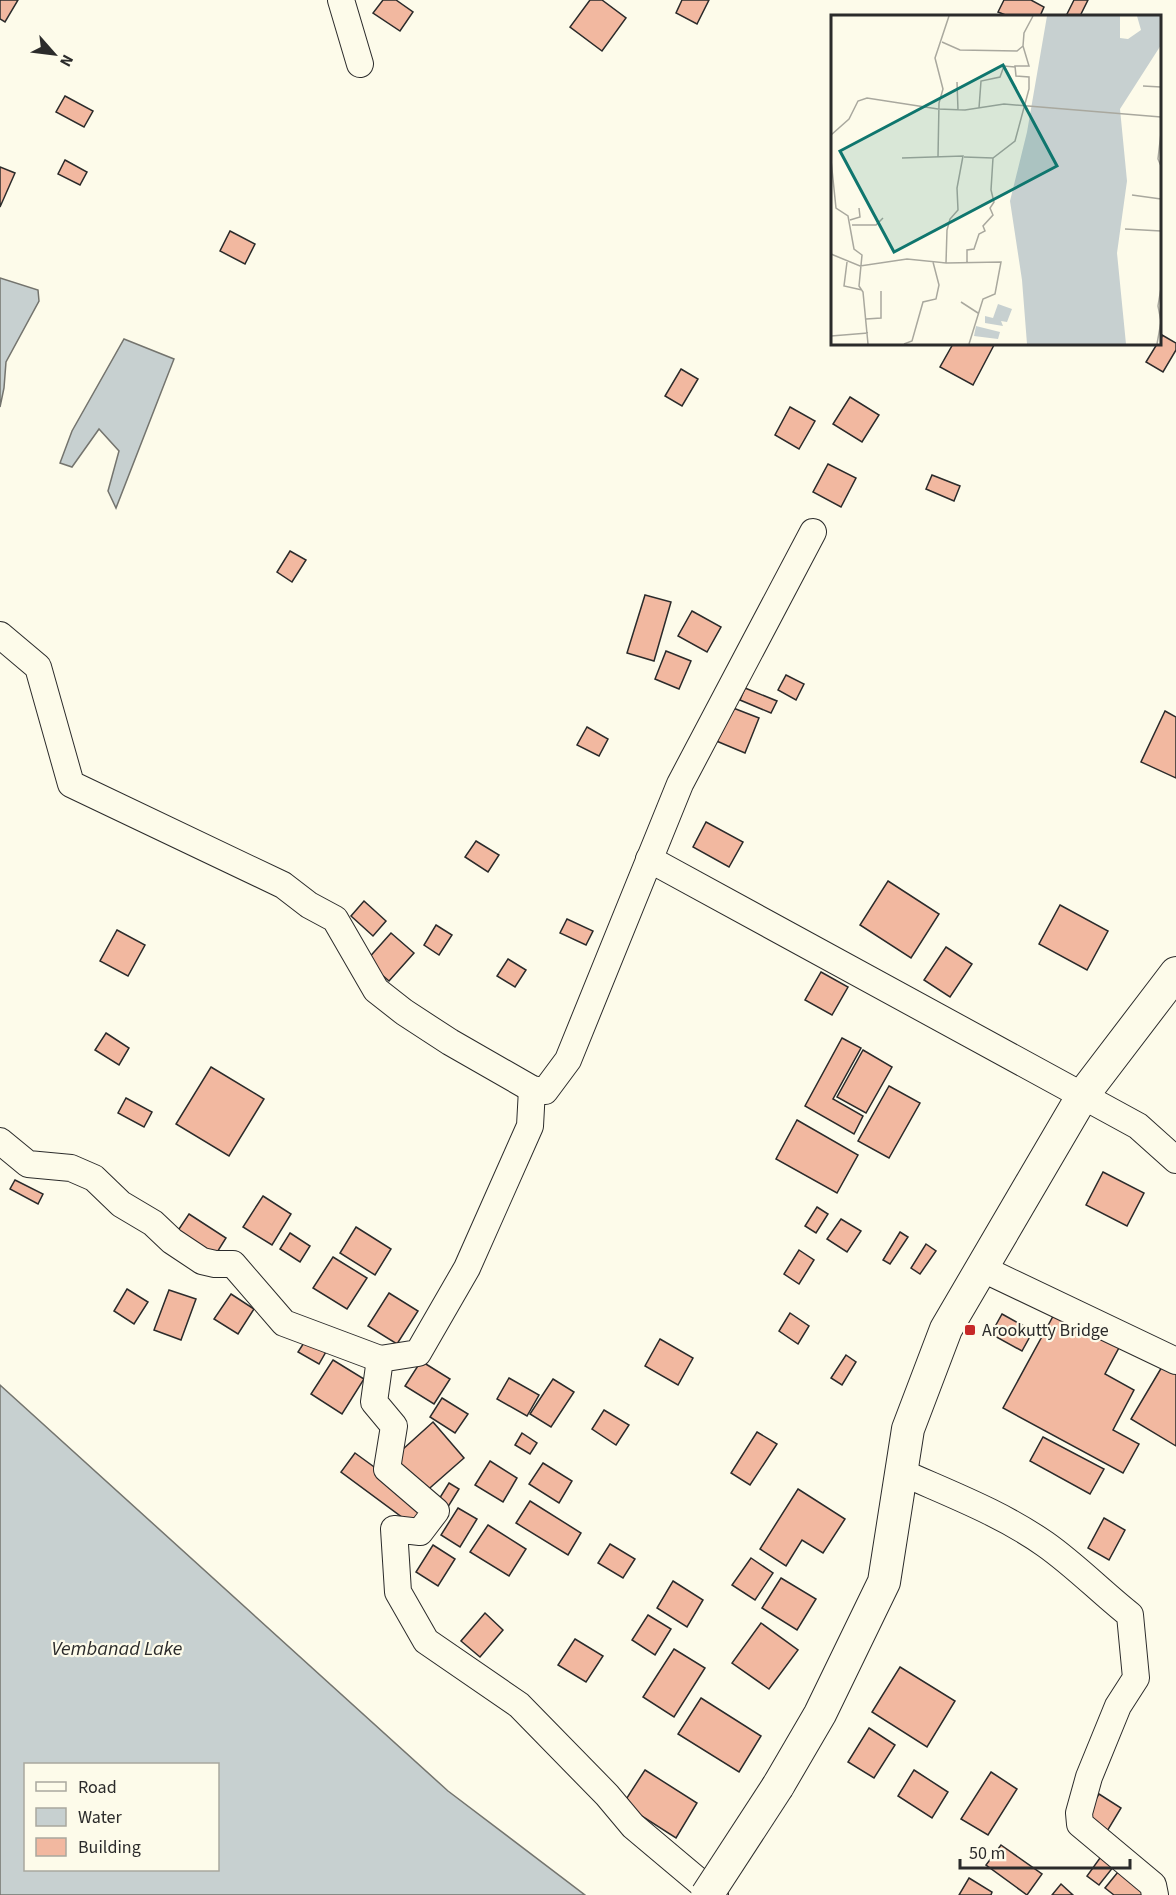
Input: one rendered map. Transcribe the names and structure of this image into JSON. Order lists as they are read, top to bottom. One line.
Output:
{"water":["Vembanad Lake"],"places":{"transit":["Arookutty Bridge"]},"legend":["Road","Water","Building"],"scale_bar":"50 m","north":"bottom right"}
